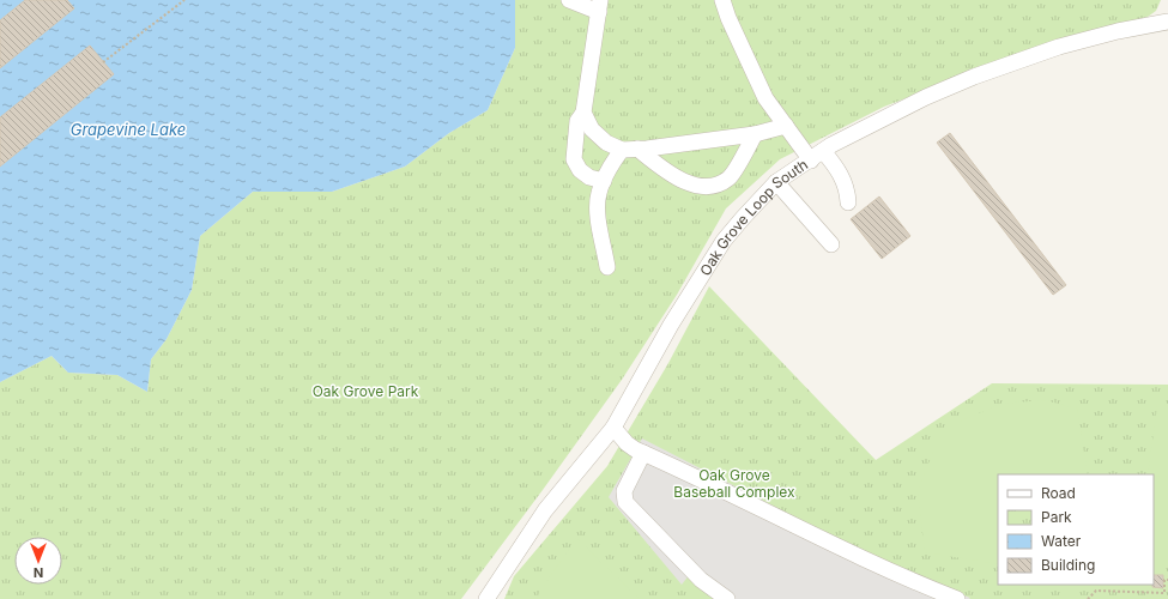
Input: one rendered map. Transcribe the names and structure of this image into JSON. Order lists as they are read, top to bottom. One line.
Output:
{"streets":{"street":["Oak Grove Loop South"]},"water":["Grapevine Lake"],"parks":["Oak Grove Park","Oak Grove Baseball Complex"],"legend":["Road","Park","Water","Building"],"north":"bottom"}
